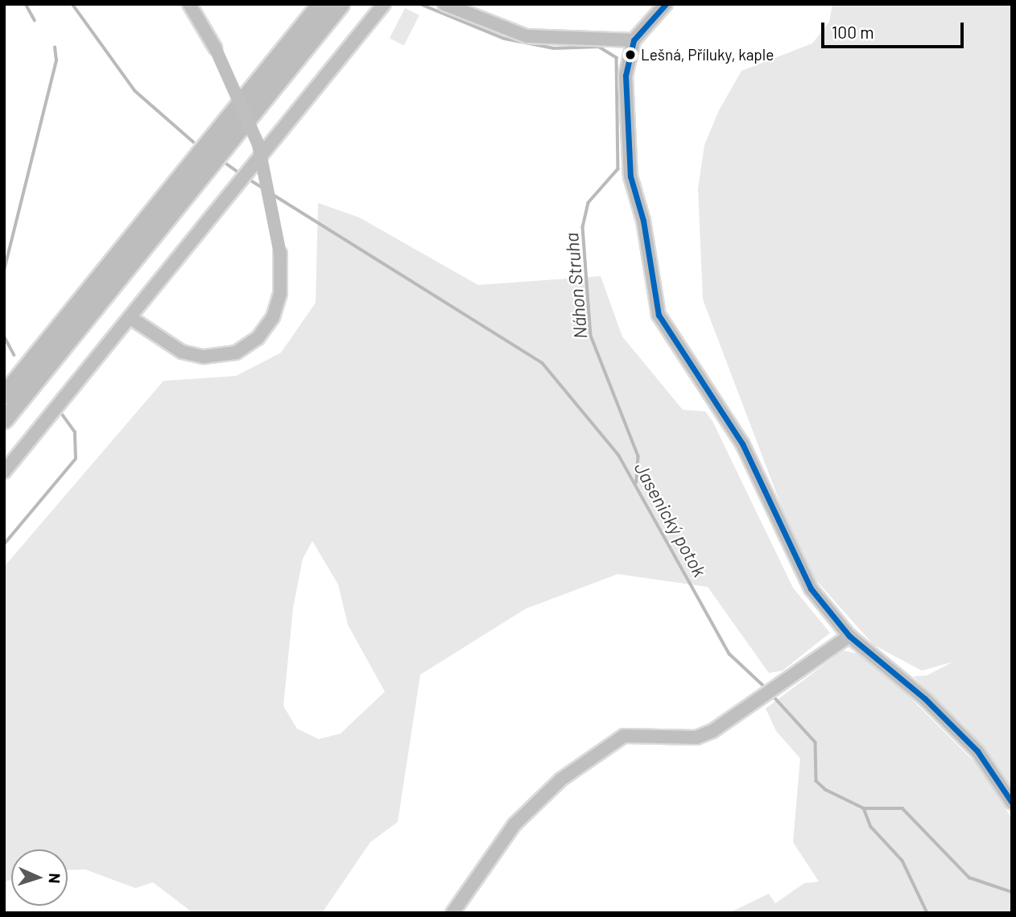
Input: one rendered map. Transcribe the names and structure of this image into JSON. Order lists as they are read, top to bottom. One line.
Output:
{"water":["Náhon Struha","Jasenický potok"],"places":["Lešná, Příluky, kaple"],"scale_bar":"100 m","north":"right"}
